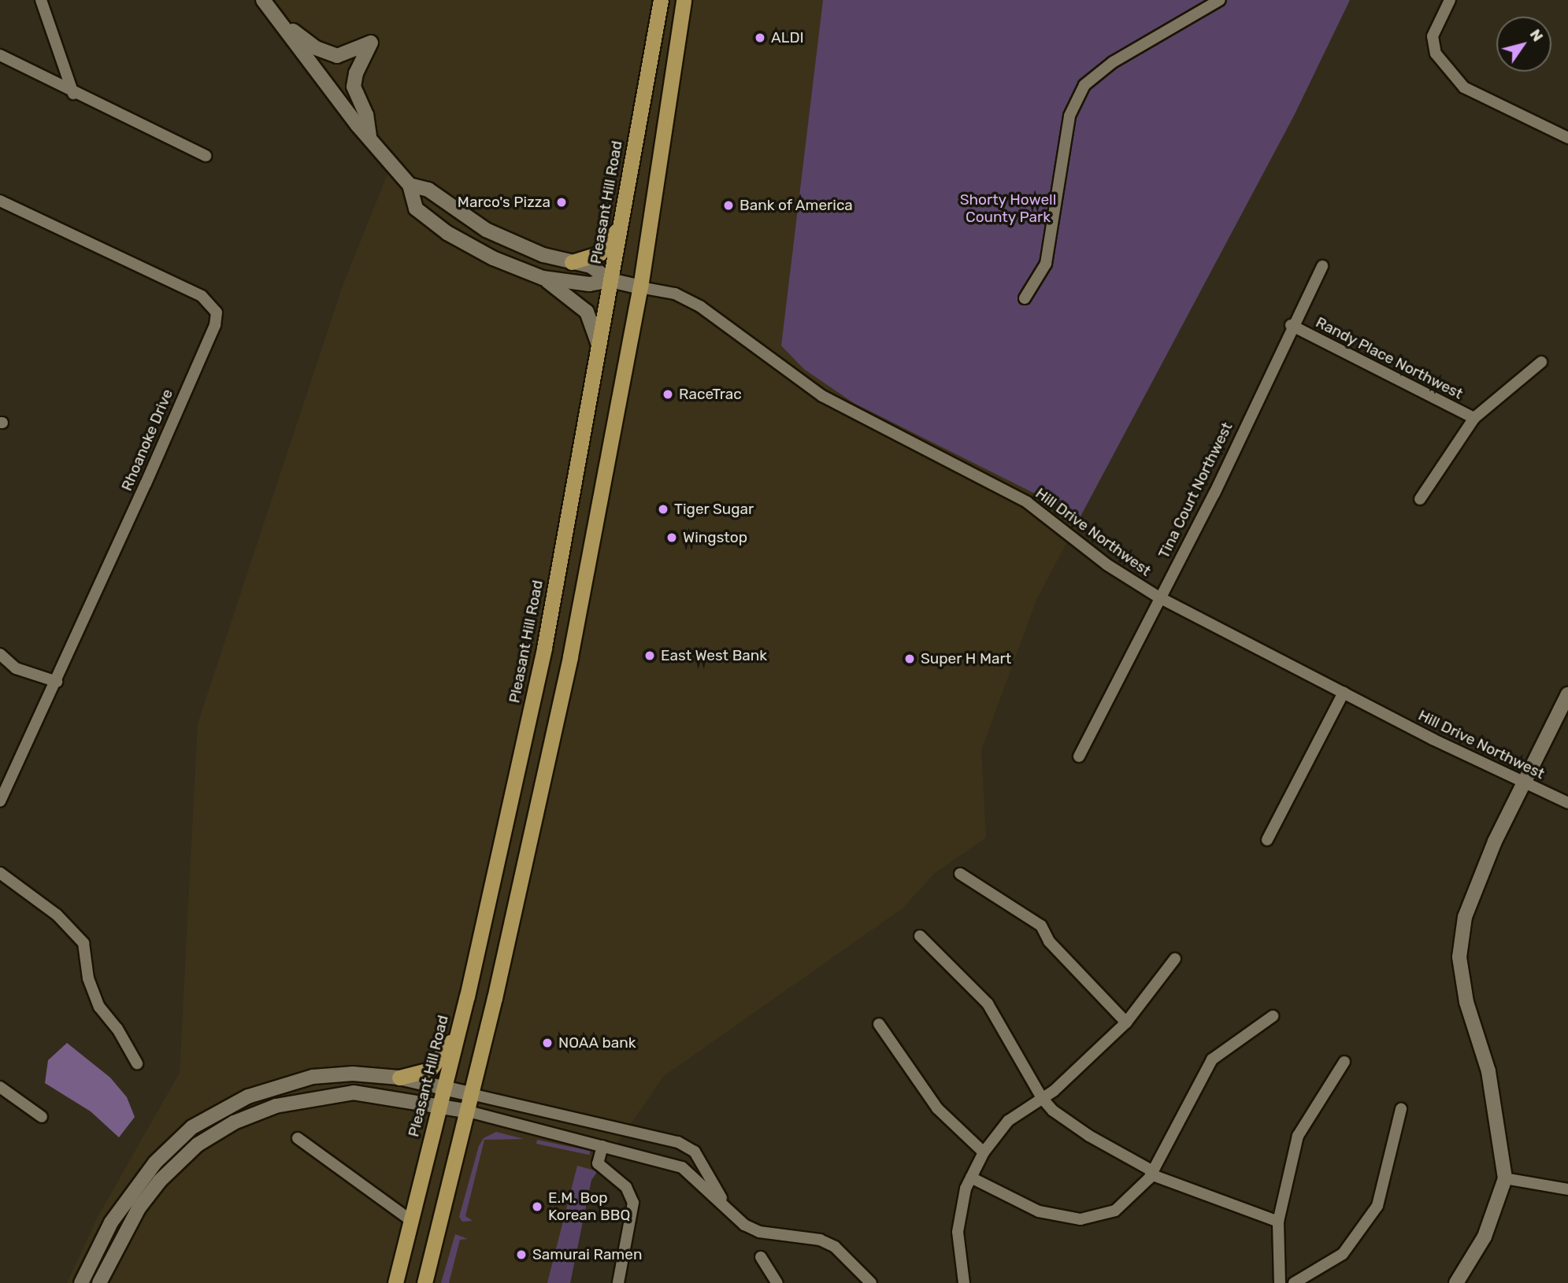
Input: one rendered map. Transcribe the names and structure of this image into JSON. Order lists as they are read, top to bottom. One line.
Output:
{"streets":{"highway":["Pleasant Hill Road"],"street":["Randy Place Northwest","Rhoanoke Drive","Tina Court Northwest","Hill Drive Northwest"]},"crossings":[["Randy Place Northwest","Tina Court Northwest"],["Tina Court Northwest","Hill Drive Northwest"]],"parks":["Shorty Howell County Park"],"places":["ALDI","Marco's Pizza","Bank of America","RaceTrac","Tiger Sugar","Wingstop","East West Bank","Super H Mart","NOAA bank","E.M. Bop Korean BBQ","Samurai Ramen"],"north":"top right"}
